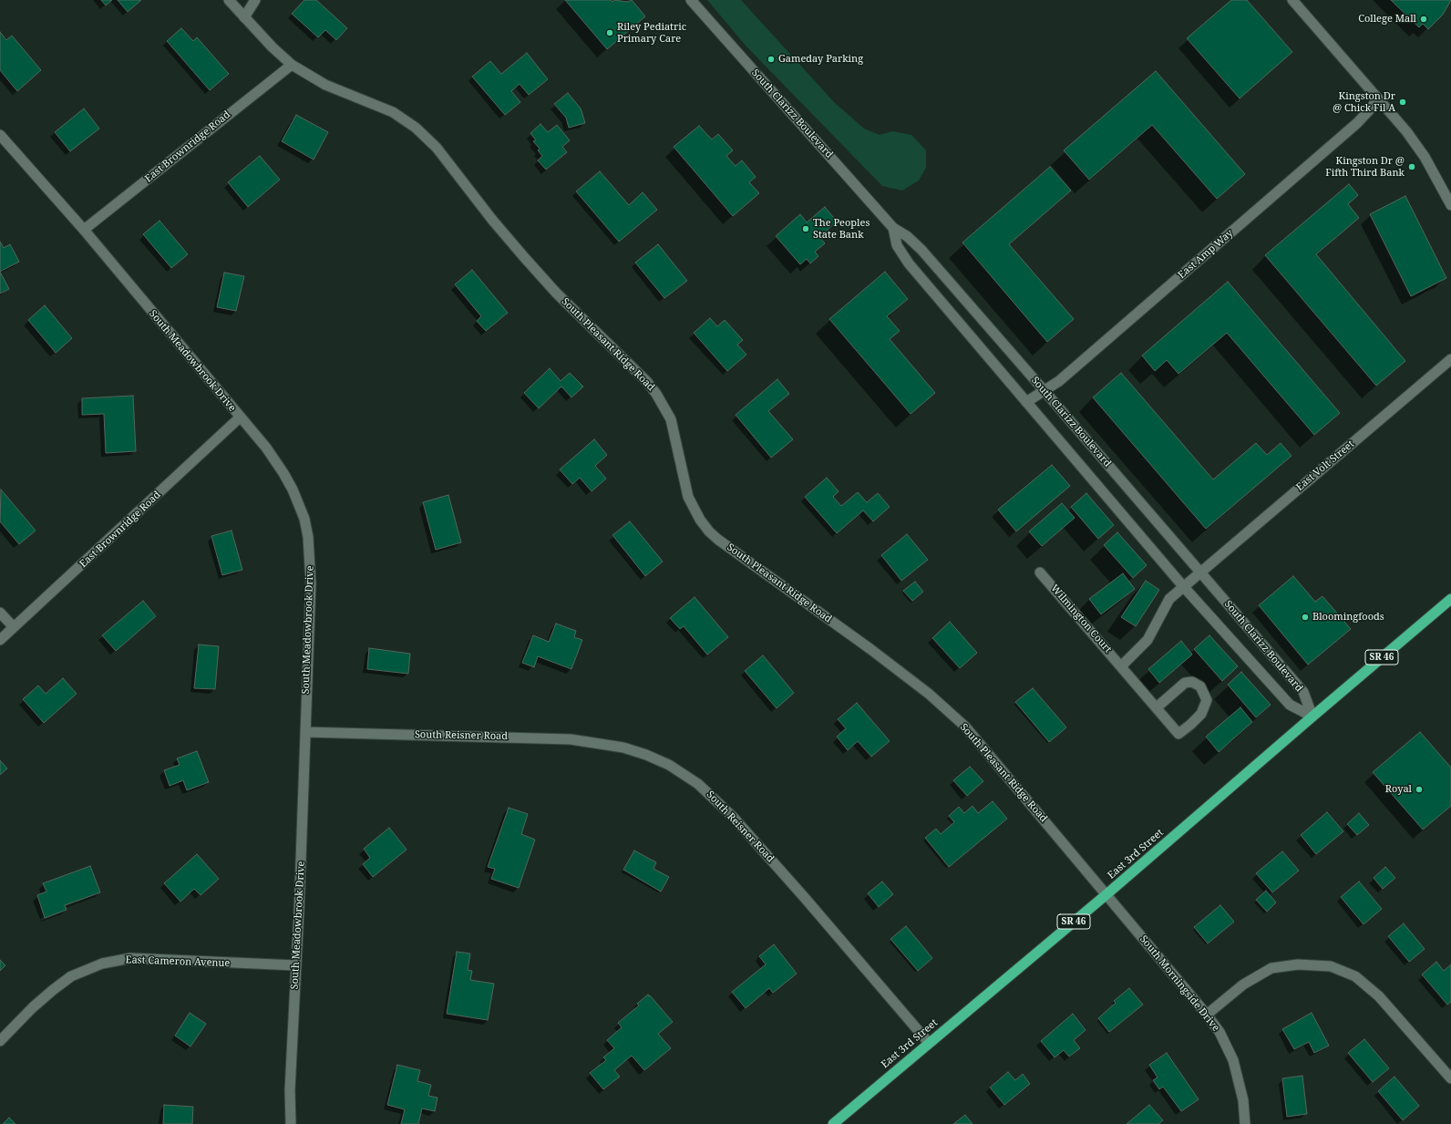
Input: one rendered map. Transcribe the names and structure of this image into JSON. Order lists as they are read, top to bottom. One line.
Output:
{"streets":{"highway":["SR 46","East 3rd Street"],"street":["South Clarizz Boulevard","East Brownridge Road","East Amp Way","South Pleasant Ridge Road","South Meadowbrook Drive","East Volt Street","Wilmington Court","South Reisner Road","East Cameron Avenue","South Morningside Drive"]},"crossings":[["South Clarizz Boulevard","East Amp Way"],["South Clarizz Boulevard","East Volt Street"],["South Clarizz Boulevard","East 3rd Street"],["East Brownridge Road","South Pleasant Ridge Road"],["East Brownridge Road","South Meadowbrook Drive"],["South Pleasant Ridge Road","East 3rd Street"],["South Pleasant Ridge Road","South Morningside Drive"],["South Meadowbrook Drive","South Reisner Road"],["South Meadowbrook Drive","East Cameron Avenue"],["South Reisner Road","East 3rd Street"],["East 3rd Street","South Morningside Drive"]],"places":["College Mall","Riley Pediatric Primary Care","Gameday Parking","Kingston Dr @ Chick Fil A","Kingston Dr @ Fifth Third Bank","The Peoples State Bank","Bloomingfoods","Royal"]}
